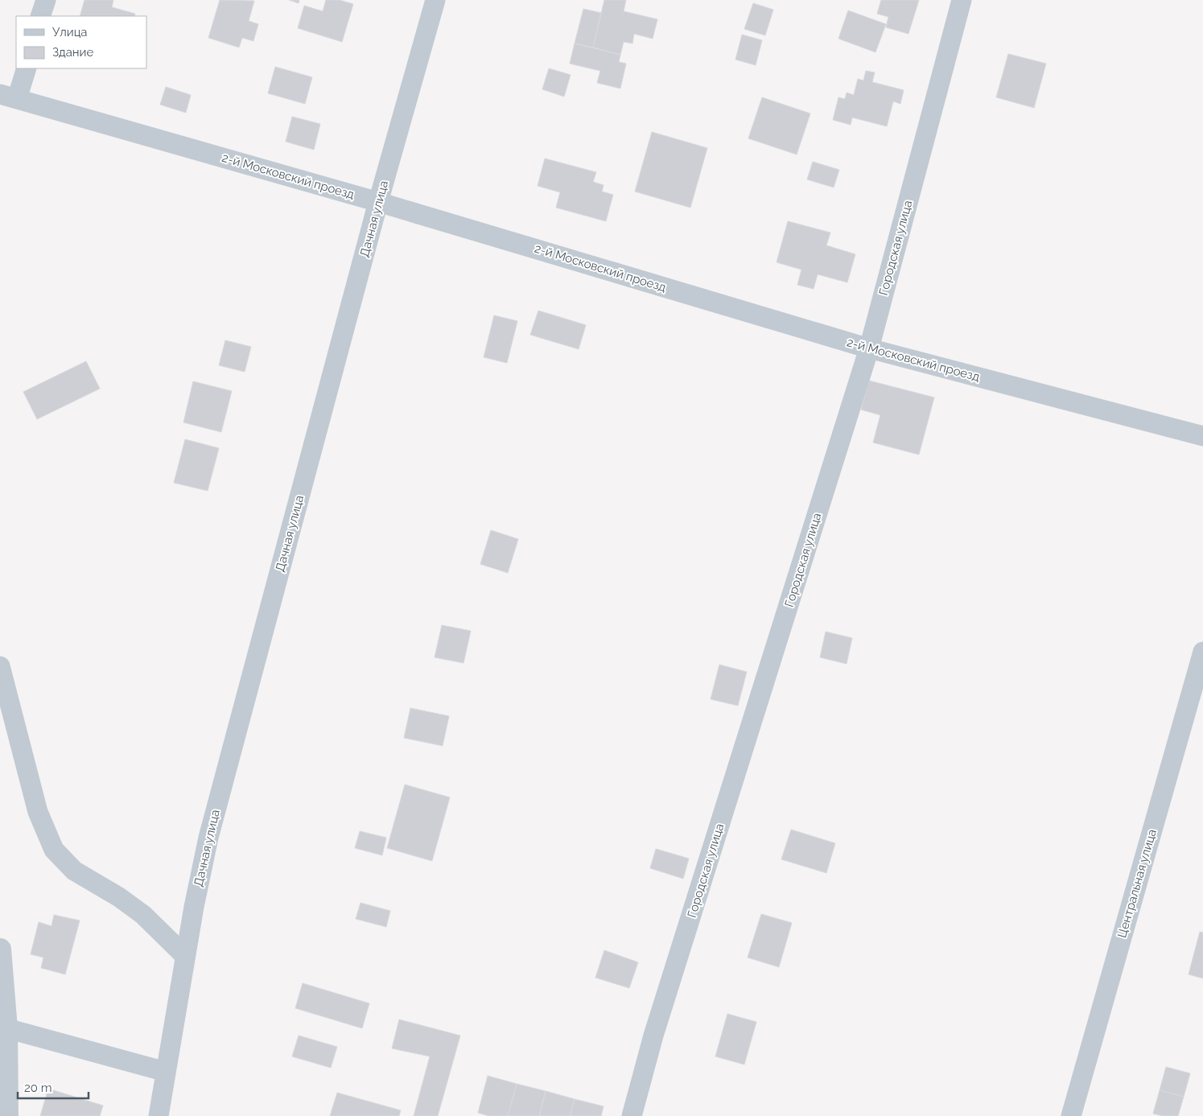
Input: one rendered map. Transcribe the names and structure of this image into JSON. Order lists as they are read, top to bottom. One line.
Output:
{"streets":{"street":["2-й Московский проезд","Дачная улица","Городская улица","Центральная улица"]},"crossings":[["2-й Московский проезд","Дачная улица"],["2-й Московский проезд","Городская улица"]],"legend":["Улица","Здание"],"scale_bar":"20 m"}
